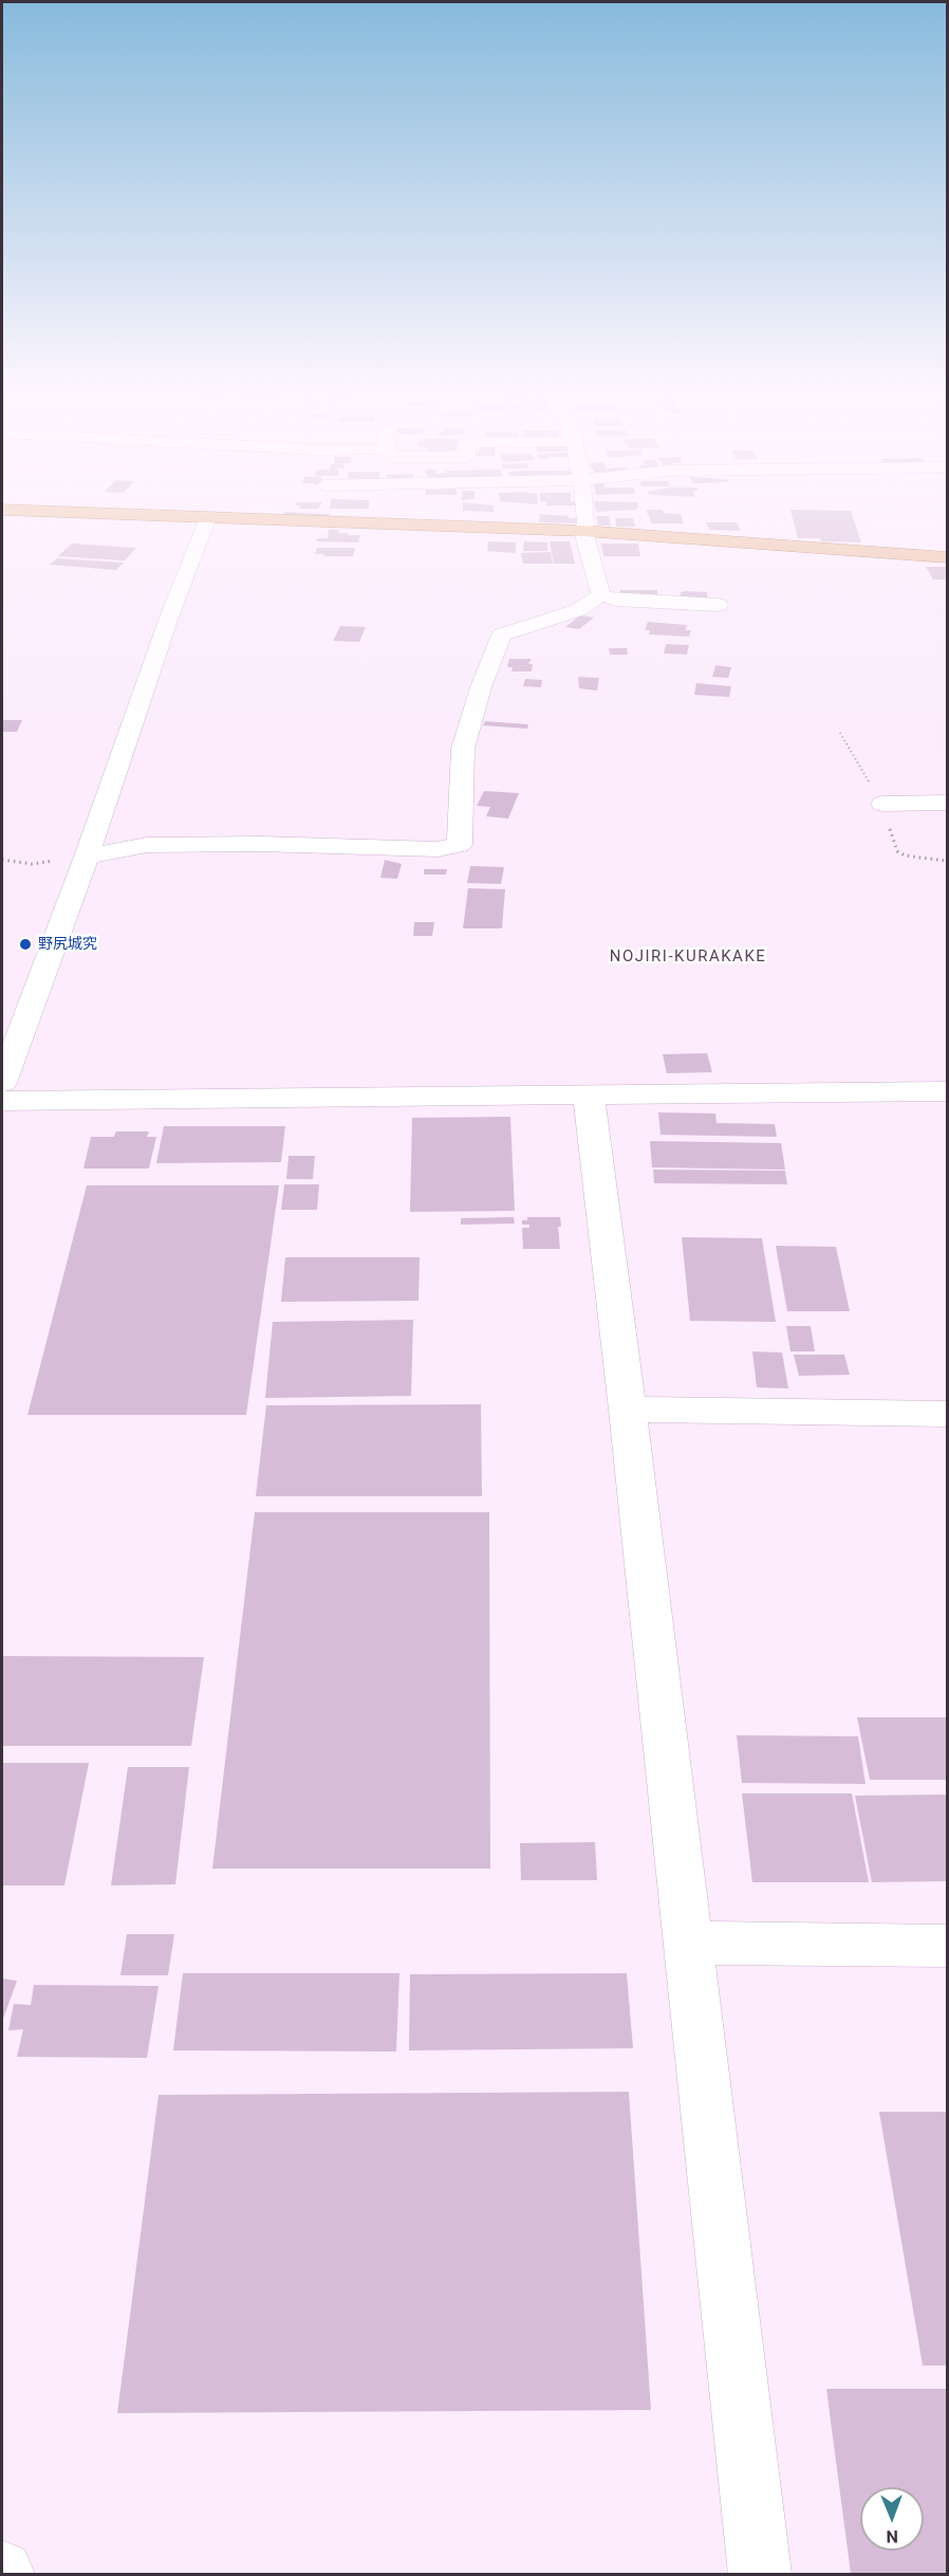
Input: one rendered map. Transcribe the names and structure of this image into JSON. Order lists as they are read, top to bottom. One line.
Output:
{"districts":["NOJIRI-KURAKAKE"],"places":["野尻城究"],"north":"bottom"}
